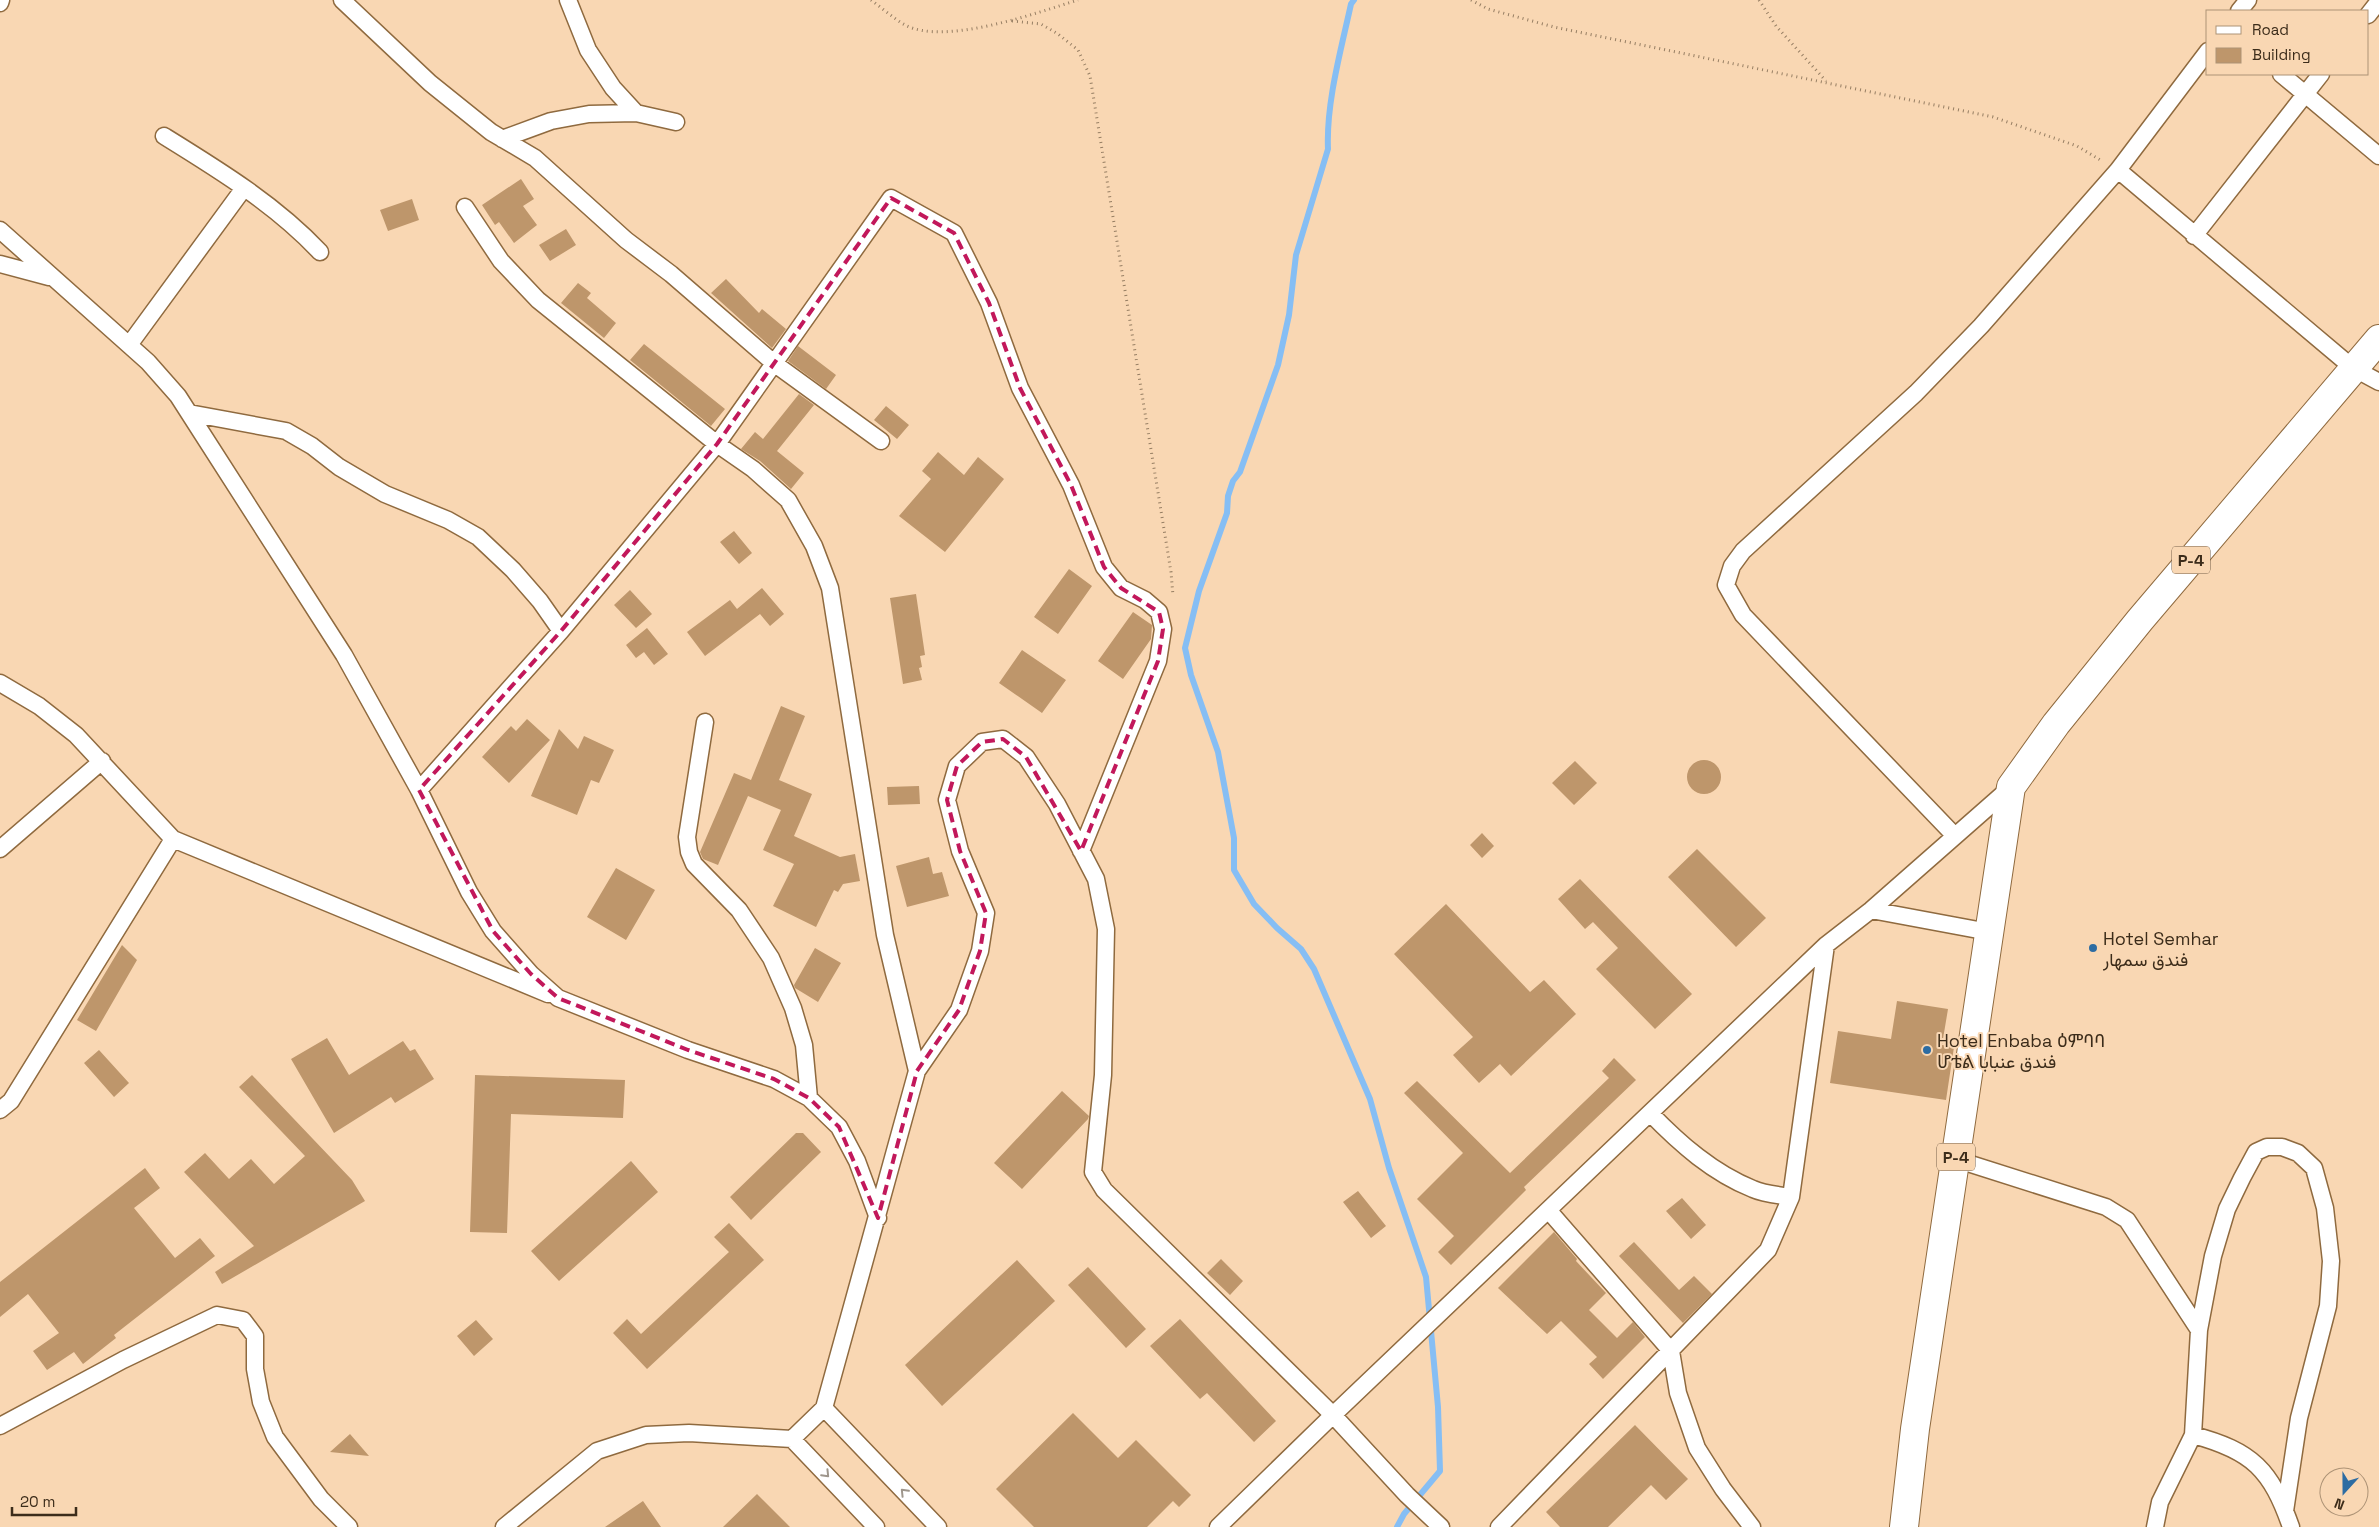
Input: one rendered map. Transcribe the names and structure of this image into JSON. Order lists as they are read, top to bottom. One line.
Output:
{"streets":{"highway":["P-4"]},"places":["Hotel Semhar فندق سمهار","Hotel Enbaba ዕምባባ ሆቴል فندق عنبابا"],"legend":["Road","Building"],"scale_bar":"20 m","north":"bottom"}
